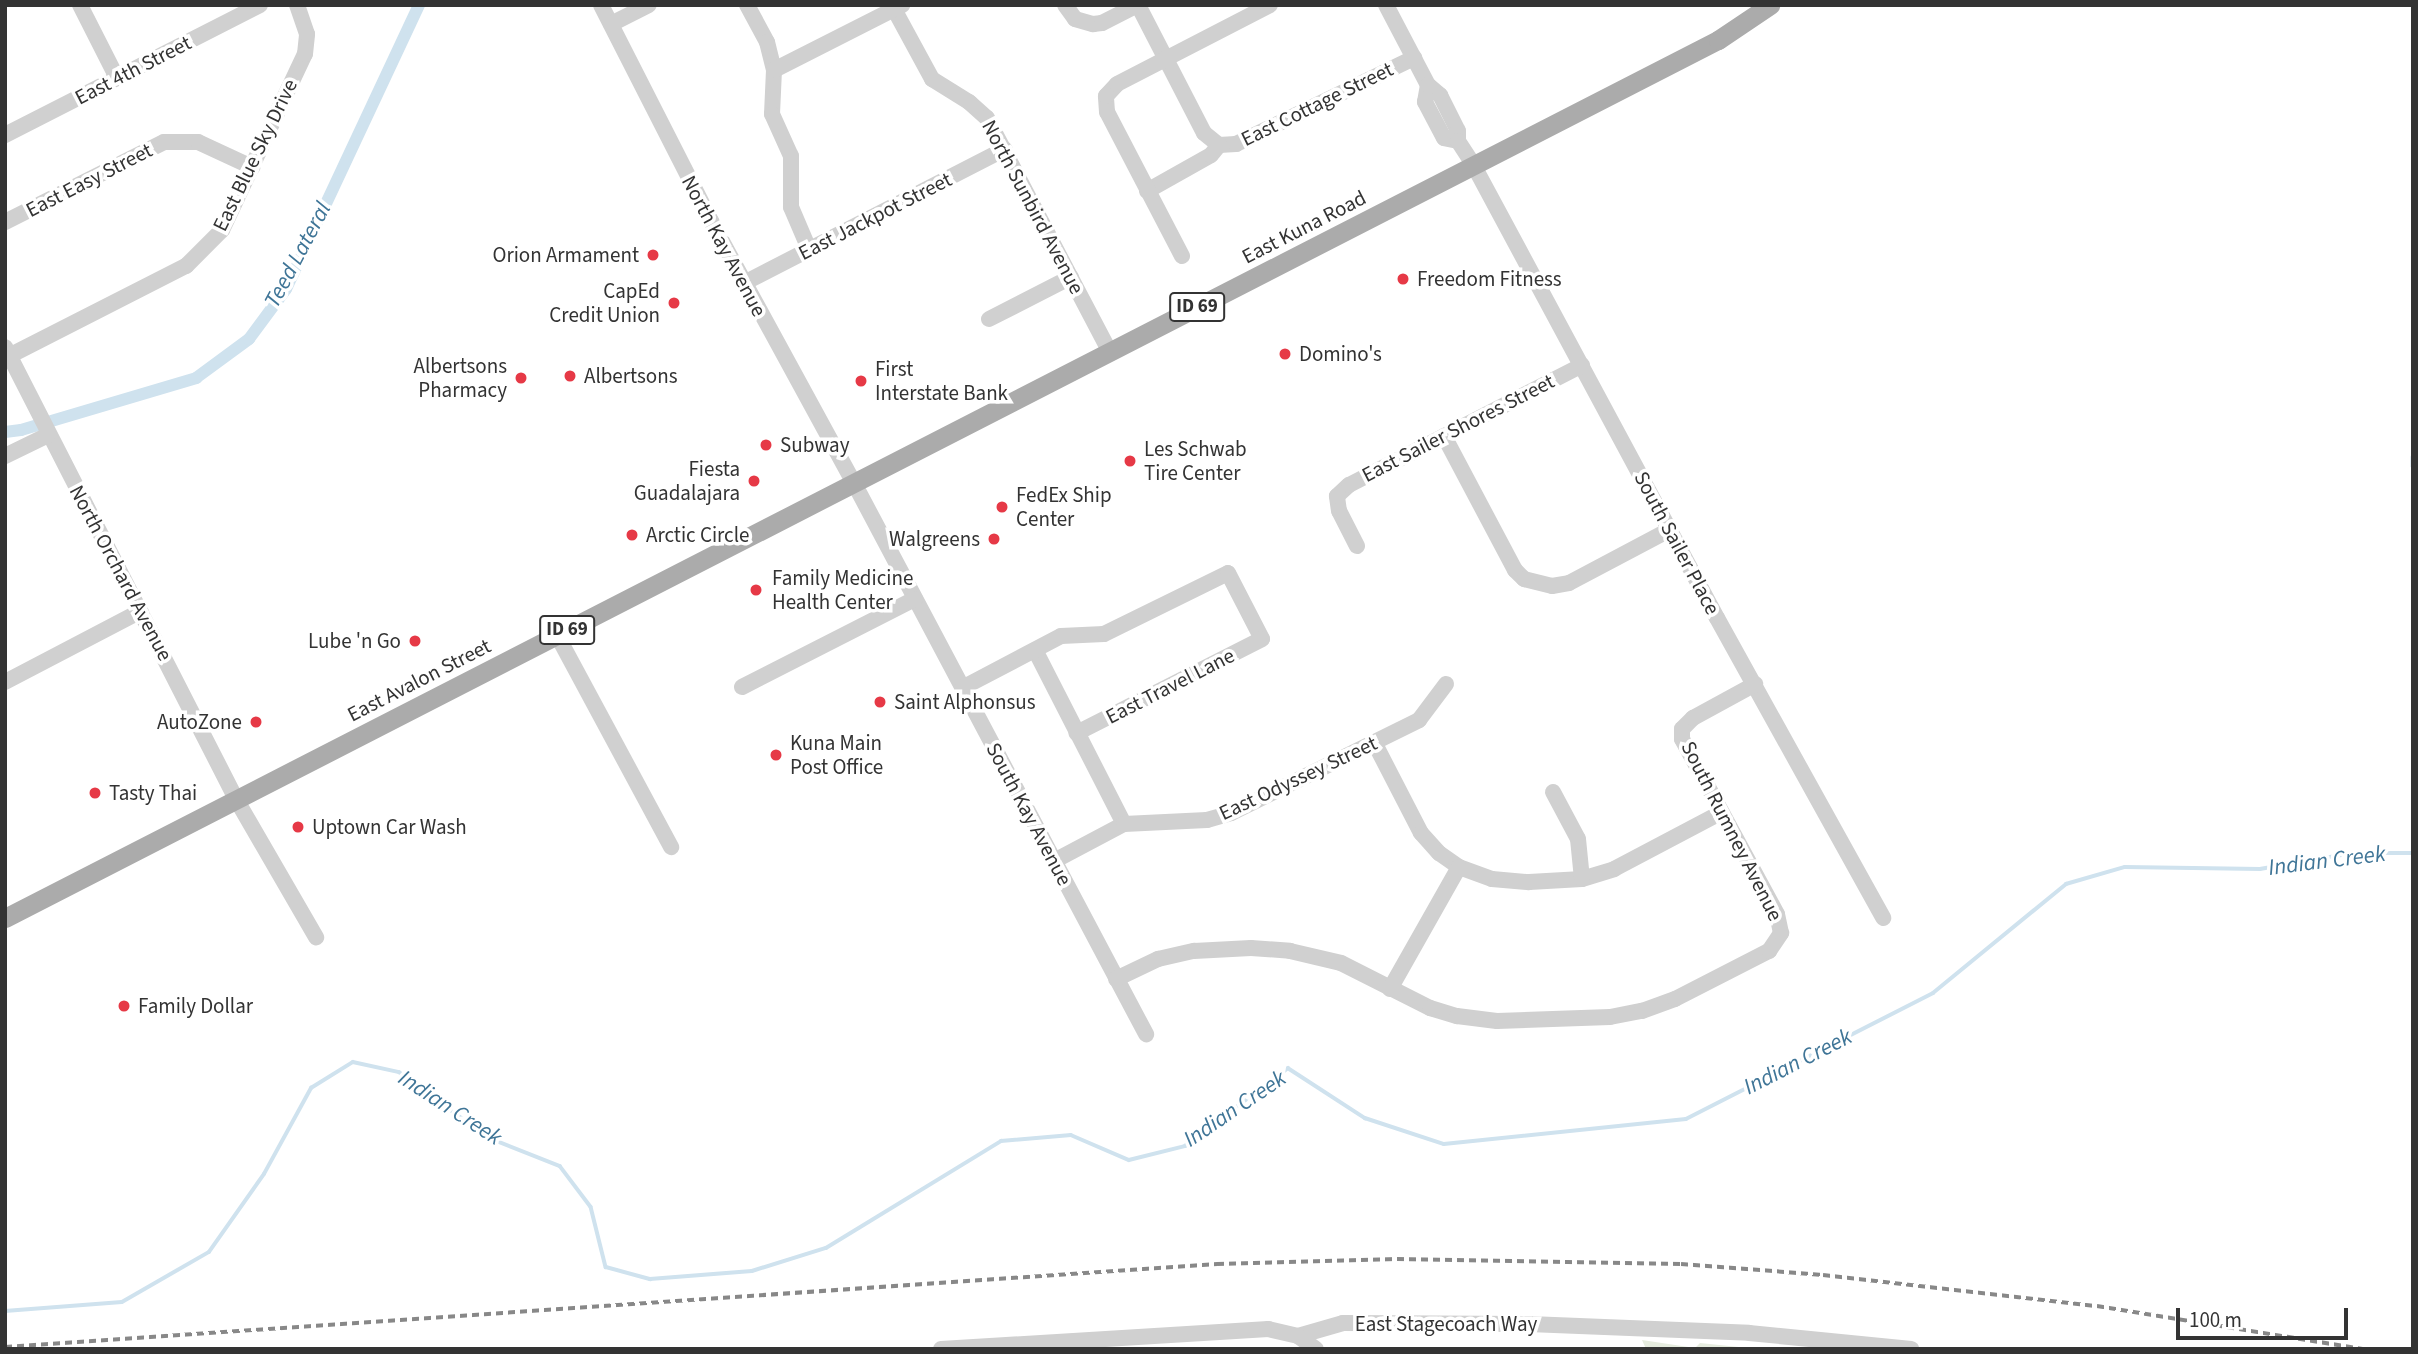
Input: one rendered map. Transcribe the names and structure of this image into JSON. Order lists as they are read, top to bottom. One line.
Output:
{"streets":{"main road":["East Kuna Road","ID 69","East Avalon Street"],"street":["East 4th Street","East Cottage Street","East Blue Sky Drive","East Easy Street","North Sunbird Avenue","East Jackpot Street","North Kay Avenue","East Sailer Shores Street","South Sailer Place","North Orchard Avenue","East Travel Lane","East Odyssey Street","South Kay Avenue","South Rumney Avenue","East Stagecoach Way"]},"crossings":[["East Cottage Street","South Sailer Place"],["East Blue Sky Drive","East Easy Street"],["East Blue Sky Drive","North Orchard Avenue"],["North Sunbird Avenue","East Jackpot Street"],["North Sunbird Avenue","East Kuna Road"],["East Jackpot Street","North Kay Avenue"],["East Kuna Road","North Kay Avenue"],["East Kuna Road","South Sailer Place"],["East Kuna Road","East Avalon Street"],["East Kuna Road","South Kay Avenue"],["North Kay Avenue","East Avalon Street"],["North Kay Avenue","South Kay Avenue"],["East Sailer Shores Street","South Sailer Place"],["South Sailer Place","South Rumney Avenue"],["North Orchard Avenue","East Avalon Street"],["East Avalon Street","South Kay Avenue"],["East Odyssey Street","South Kay Avenue"]],"water":["Teed Lateral","Indian Creek"],"places":["Orion Armament","Freedom Fitness","CapEd Credit Union","Domino's","Albertsons","Albertsons Pharmacy","First Interstate Bank","Subway","Les Schwab Tire Center","Fiesta Guadalajara","FedEx Ship Center","Arctic Circle","Walgreens","Family Medicine Health Center","Lube 'n Go","Saint Alphonsus","AutoZone","Kuna Main Post Office","Tasty Thai","Uptown Car Wash","Family Dollar"],"scale_bar":"100 m"}
